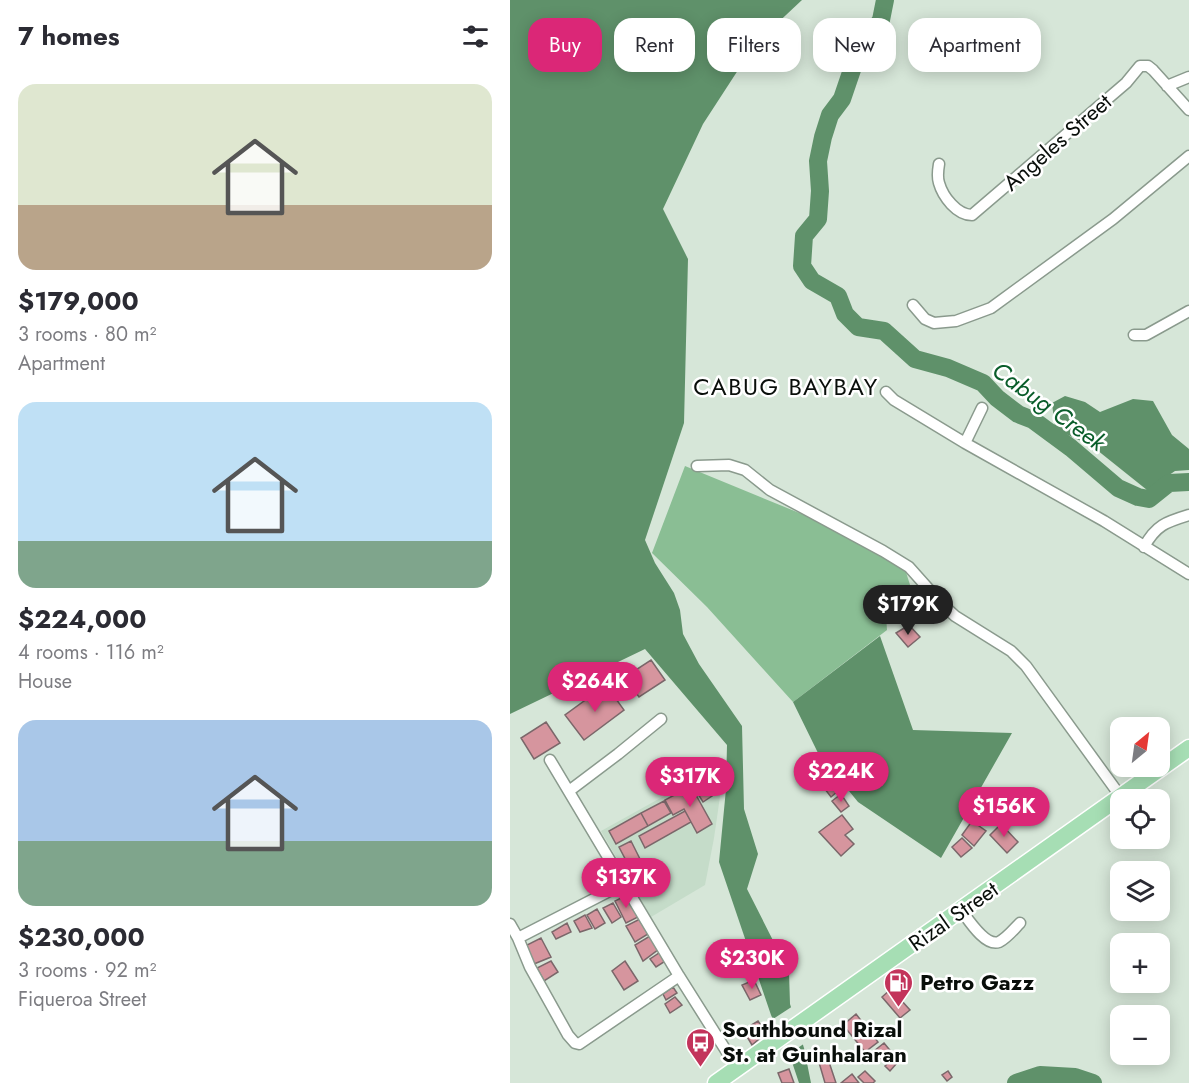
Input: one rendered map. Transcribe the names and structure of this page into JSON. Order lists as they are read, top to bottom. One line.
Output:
{"streets":{"main road":["Rizal Street"],"street":["Angeles Street"]},"districts":["CABUG BAYBAY"],"water":["Cabug Creek"],"places":{"fuel station":["Petro Gazz"],"bus stop":["Southbound Rizal St. at Guinhalaran"]},"north":"top right","page":{"heading":"7 homes","chip":["Buy","Rent","Filters","New","Apartment"],"list":[{"name":"$179,000","note":"3 rooms · 80 m² · Apartment"},{"name":"$224,000","note":"4 rooms · 116 m² · House"},{"name":"$230,000","note":"3 rooms · 92 m² · Fiqueroa Street"}],"price":["$179K","$264K","$224K","$317K","$156K","$137K","$230K"],"map_buttons":["+","−"]}}
